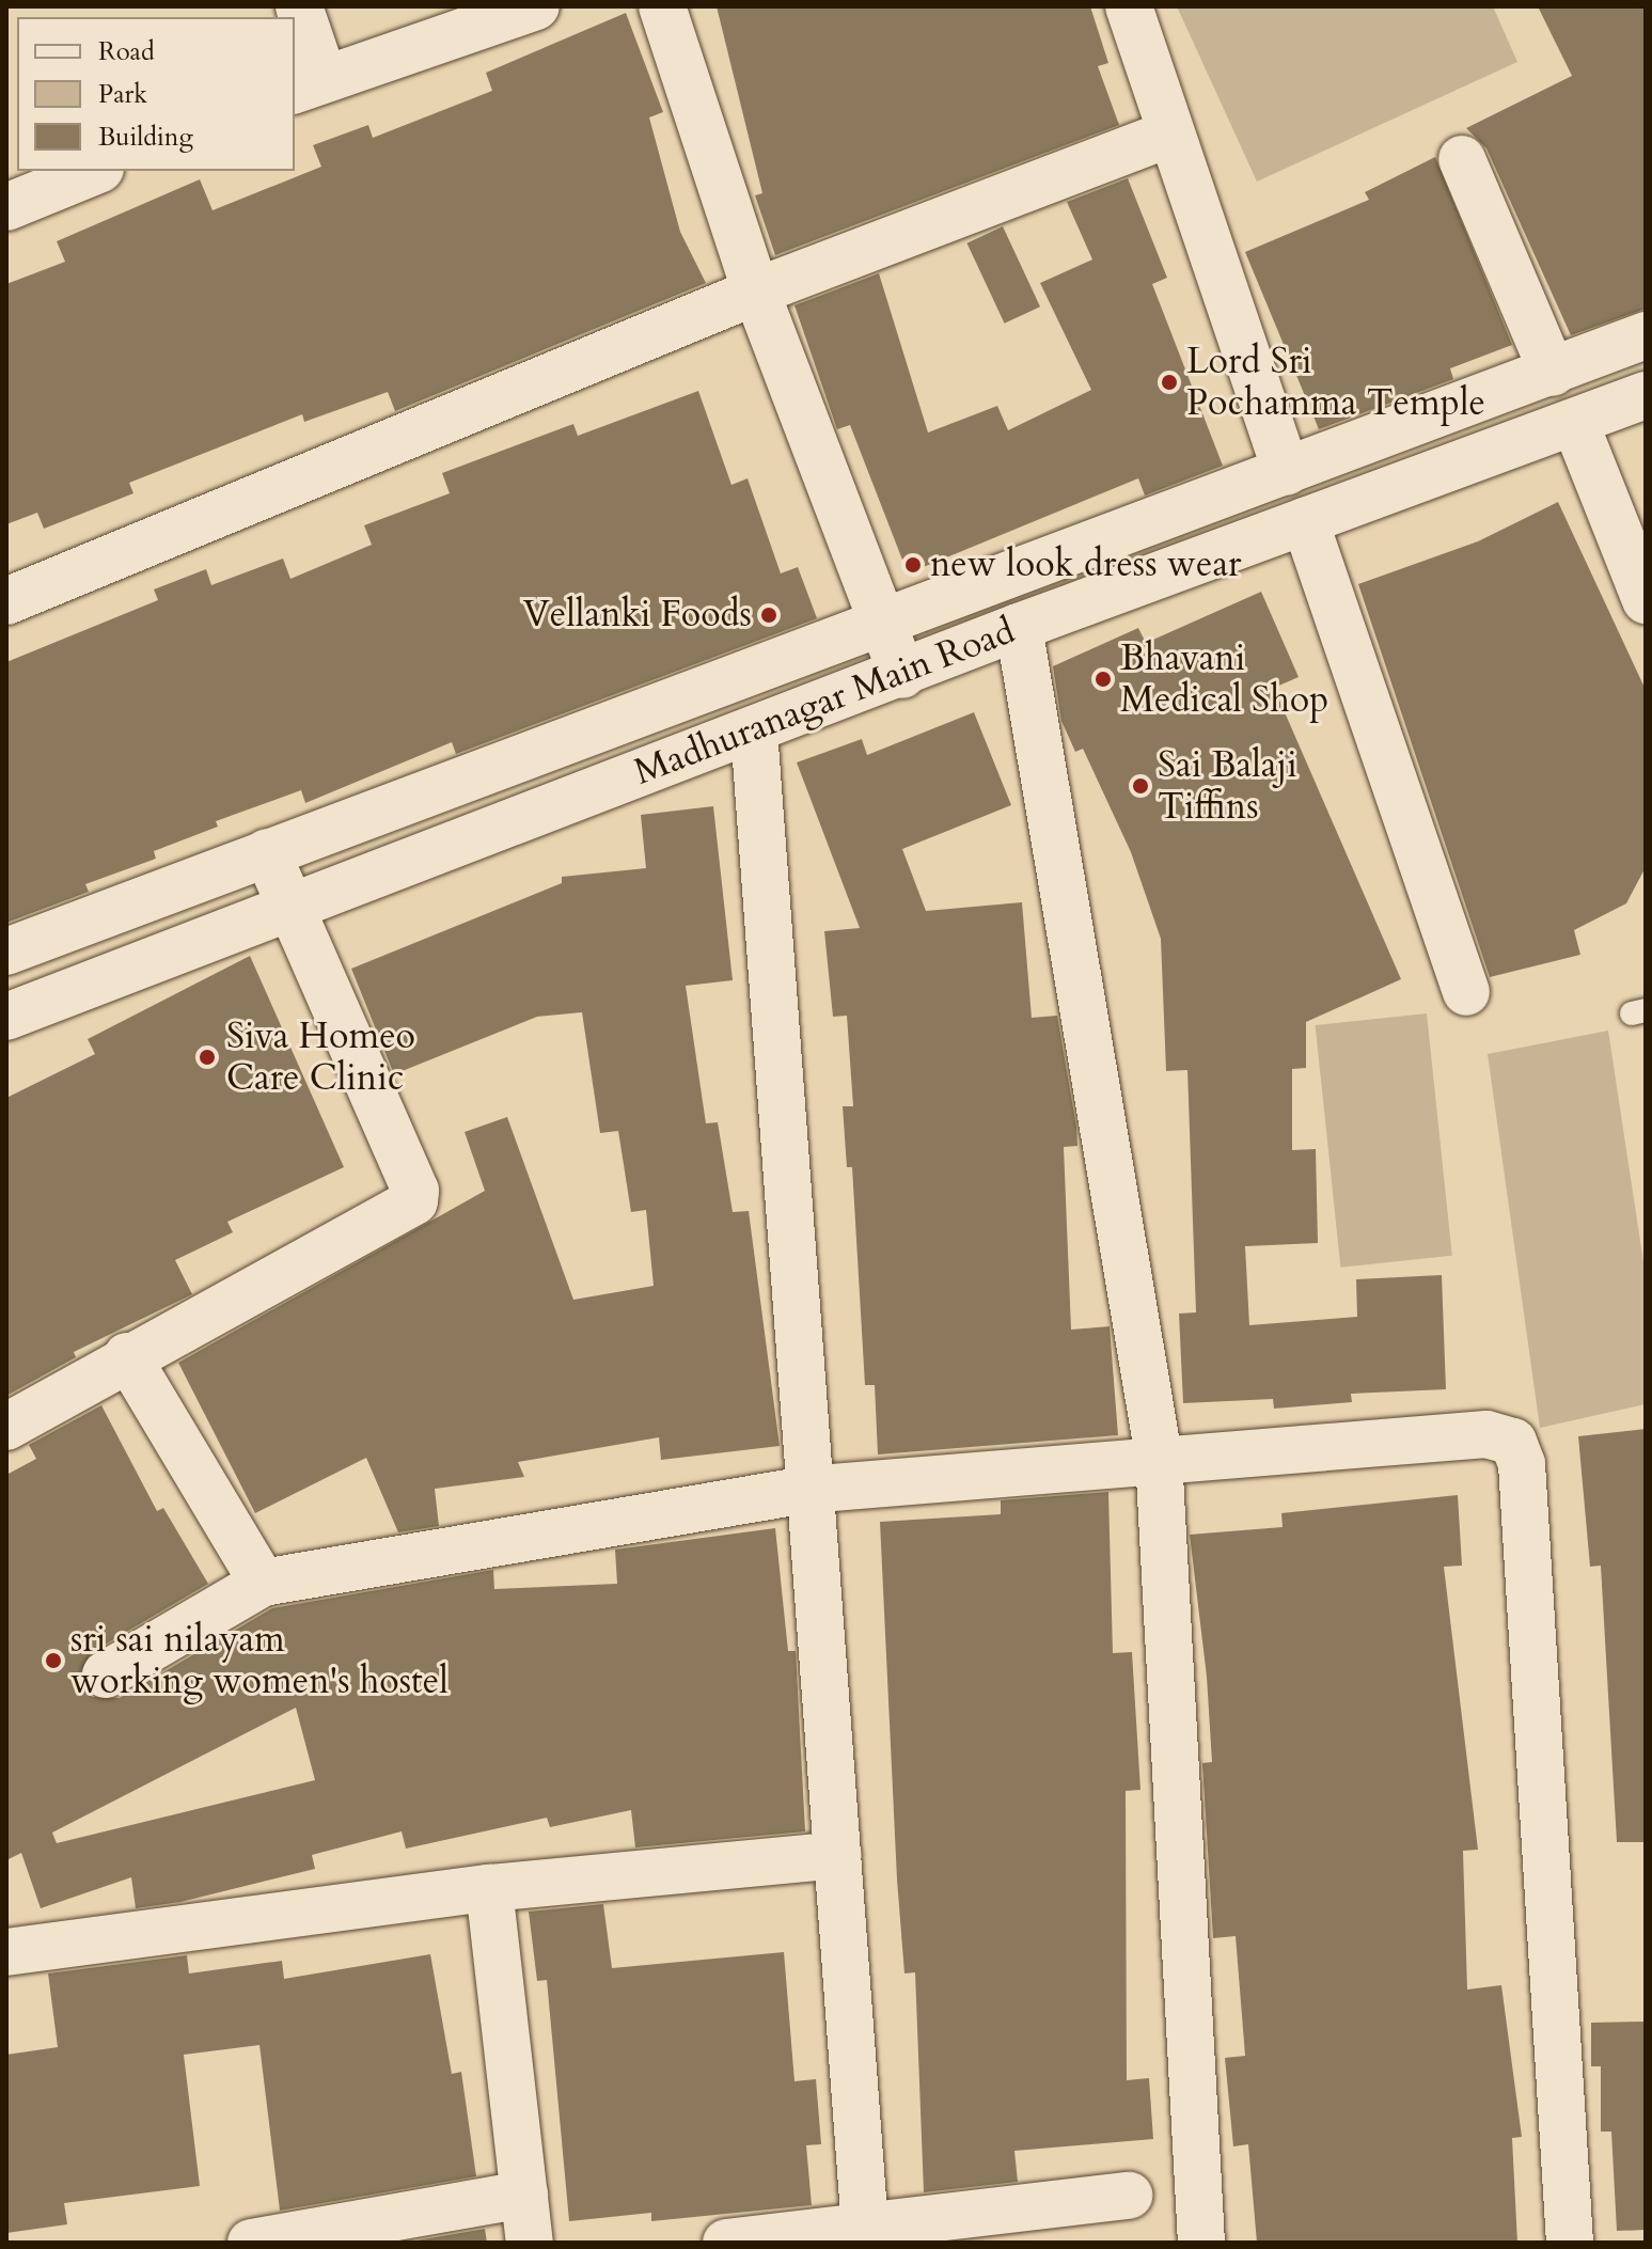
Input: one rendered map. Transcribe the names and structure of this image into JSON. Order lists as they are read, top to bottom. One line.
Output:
{"streets":{"street":["Madhuranagar Main Road"]},"places":["Lord Sri Pochamma Temple","new look dress wear","Vellanki Foods","Bhavani Medical Shop","Sai Balaji Tiffins","Siva Homeo Care Clinic","sri sai nilayam working women's hostel"],"legend":["Road","Park","Building"]}
